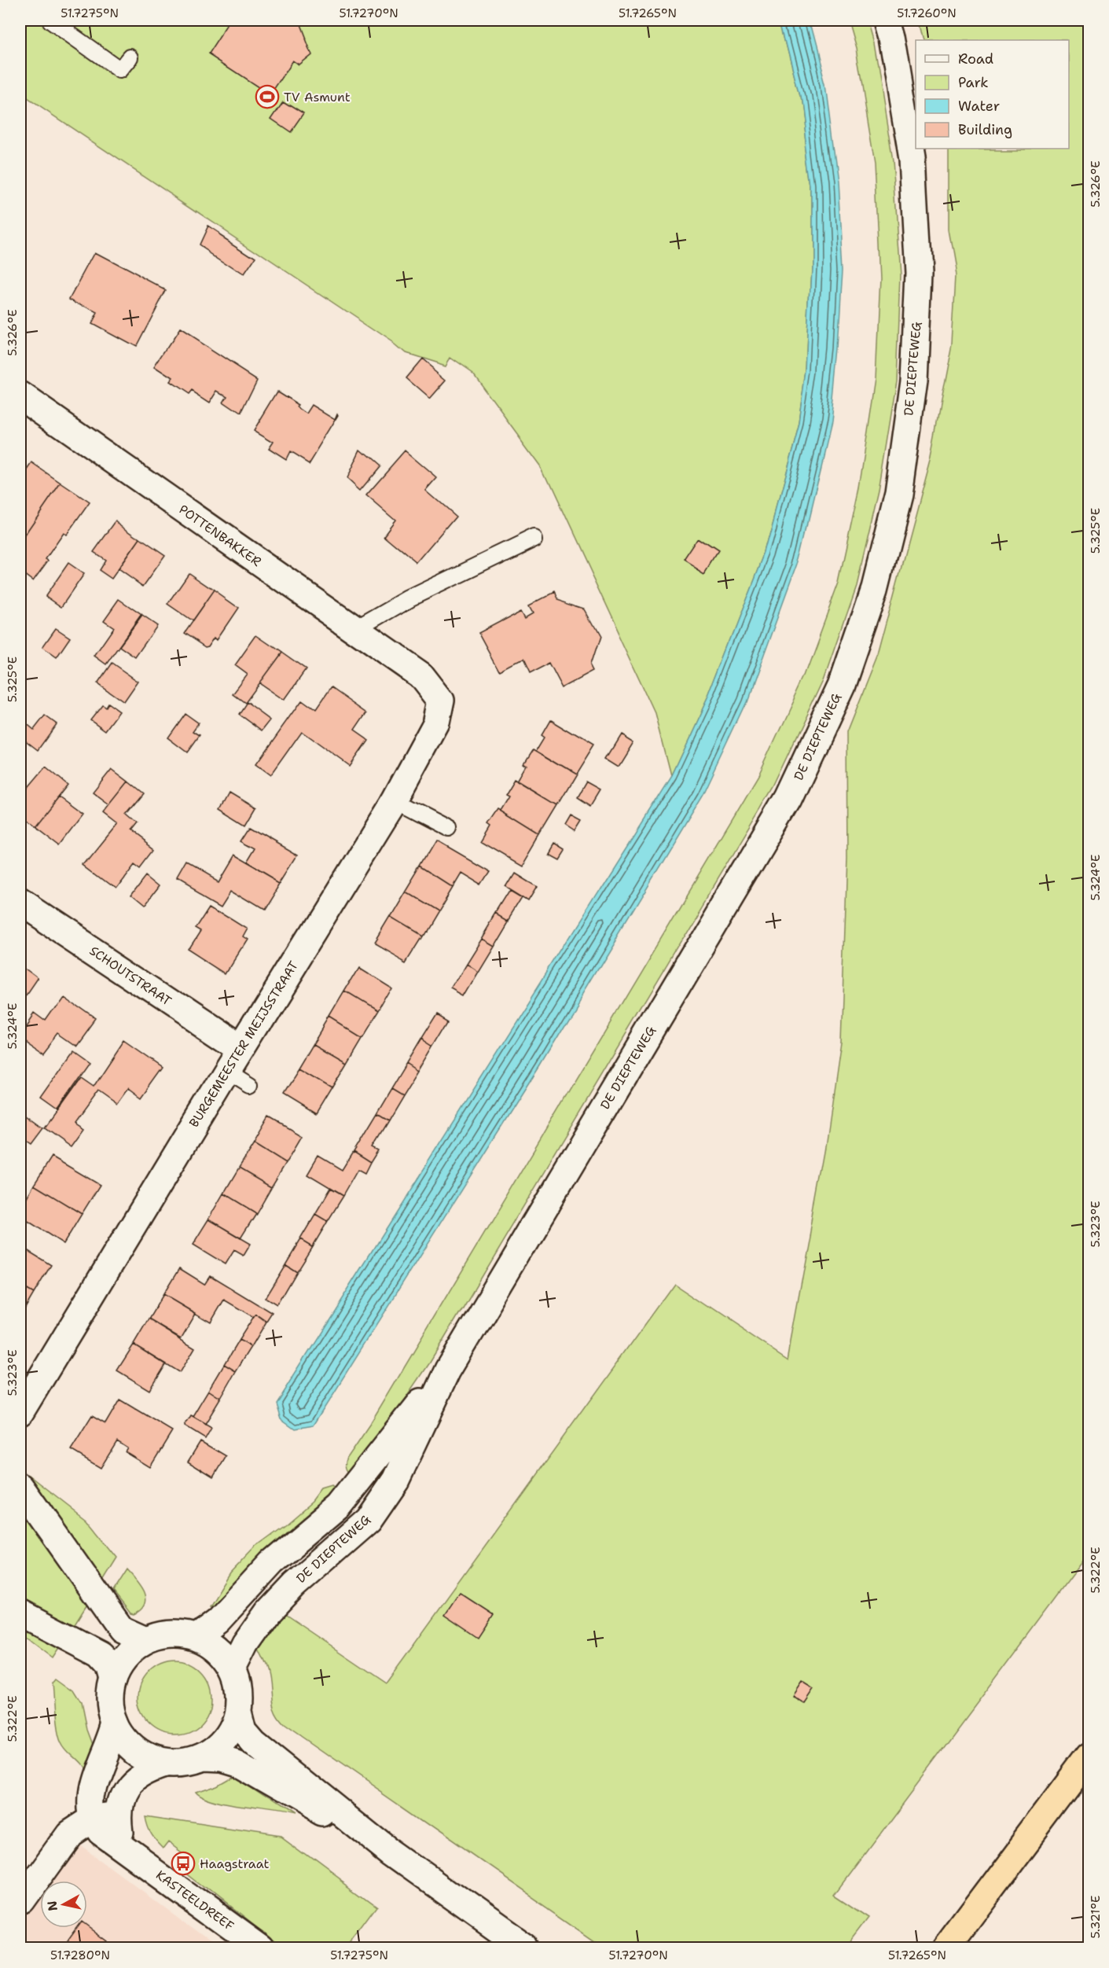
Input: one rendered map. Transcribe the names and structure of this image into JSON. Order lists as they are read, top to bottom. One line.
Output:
{"streets":{"street":["DE DIEPTEWEG","POTTENBAKKER","SCHOUTSTRAAT","BURGEMEESTER MEIJSSTRAAT","KASTEELDREEF"]},"crossings":[["DE DIEPTEWEG","KASTEELDREEF"],["POTTENBAKKER","BURGEMEESTER MEIJSSTRAAT"],["SCHOUTSTRAAT","BURGEMEESTER MEIJSSTRAAT"]],"places":{"sports":["TV Asmunt"],"bus stop":["Haagstraat"]},"legend":["Road","Park","Water","Building"],"north":"left","coordinates":["51.7275°N","51.7270°N","51.7265°N","51.7260°N","5.326°E","5.325°E","5.324°E","5.323°E","5.322°E","5.321°E","51.7280°N"]}
